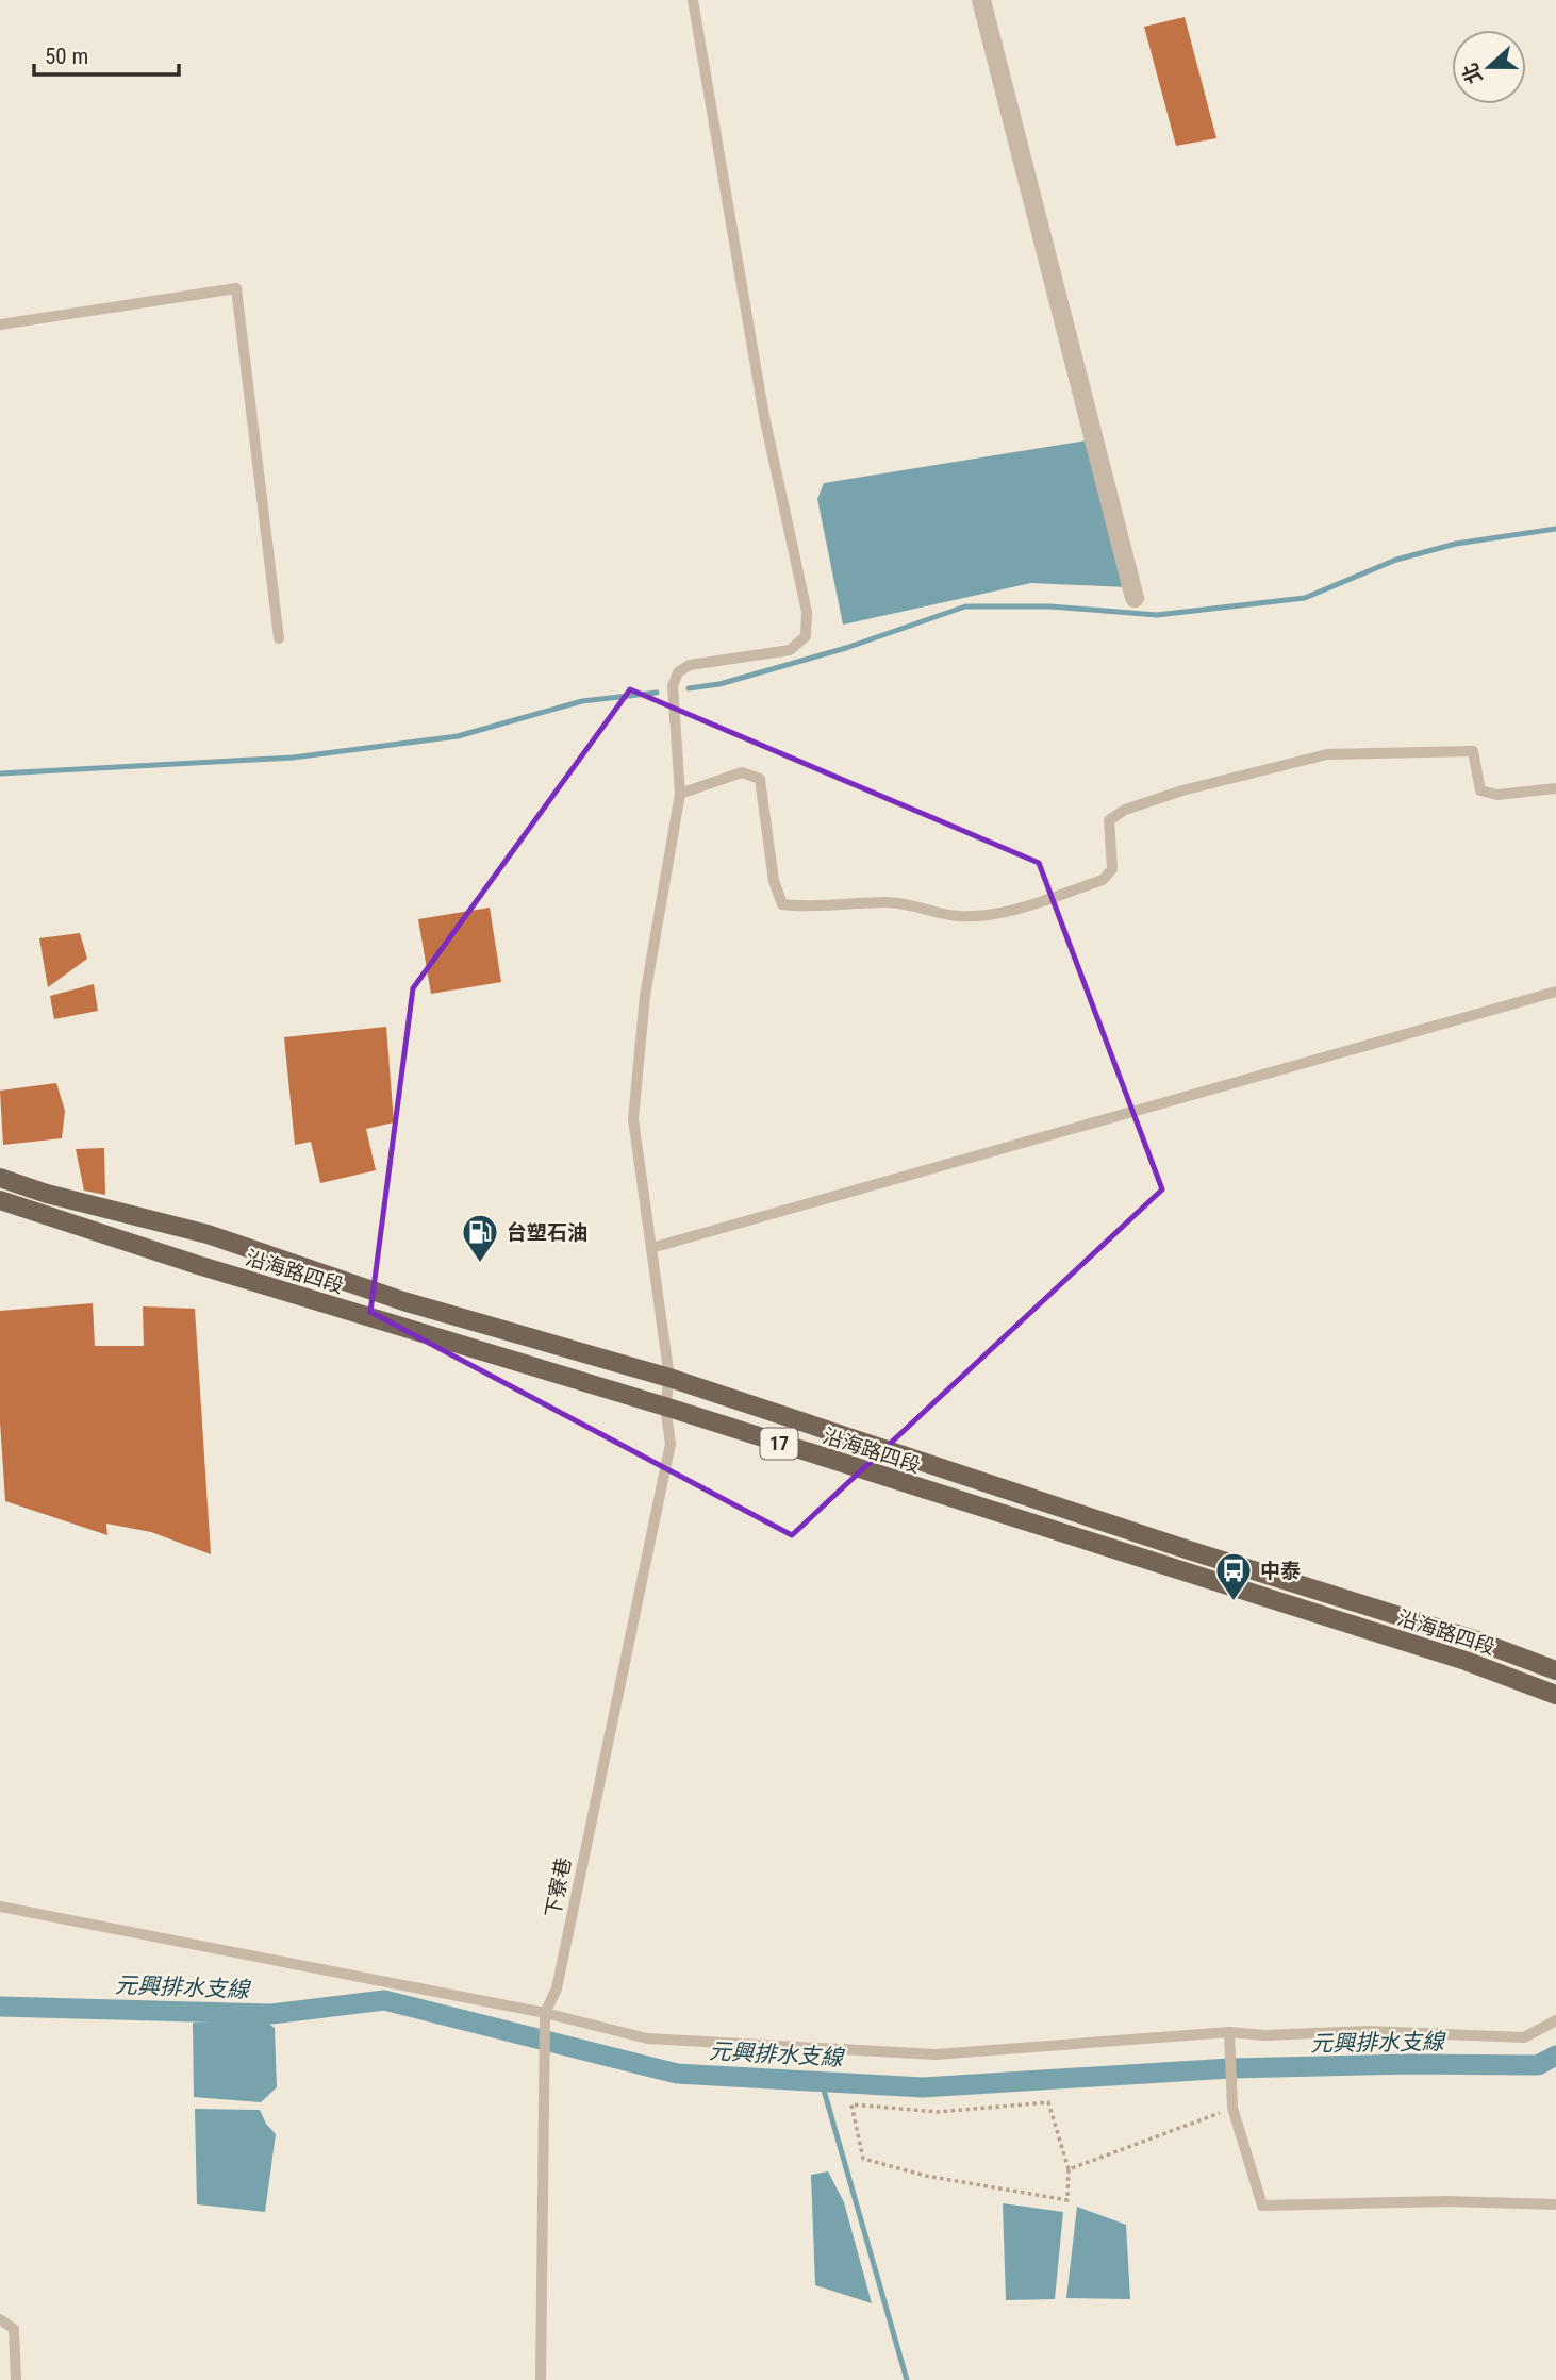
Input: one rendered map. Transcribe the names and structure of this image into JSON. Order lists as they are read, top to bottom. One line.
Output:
{"streets":{"main road":["沿海路四段","17"],"lane":["下寮巷"]},"crossings":[["沿海路四段","下寮巷"]],"water":["元興排水支線"],"places":{"fuel station":["台塑石油"],"bus stop":["中泰"]},"scale_bar":"50 m","north":"left"}
